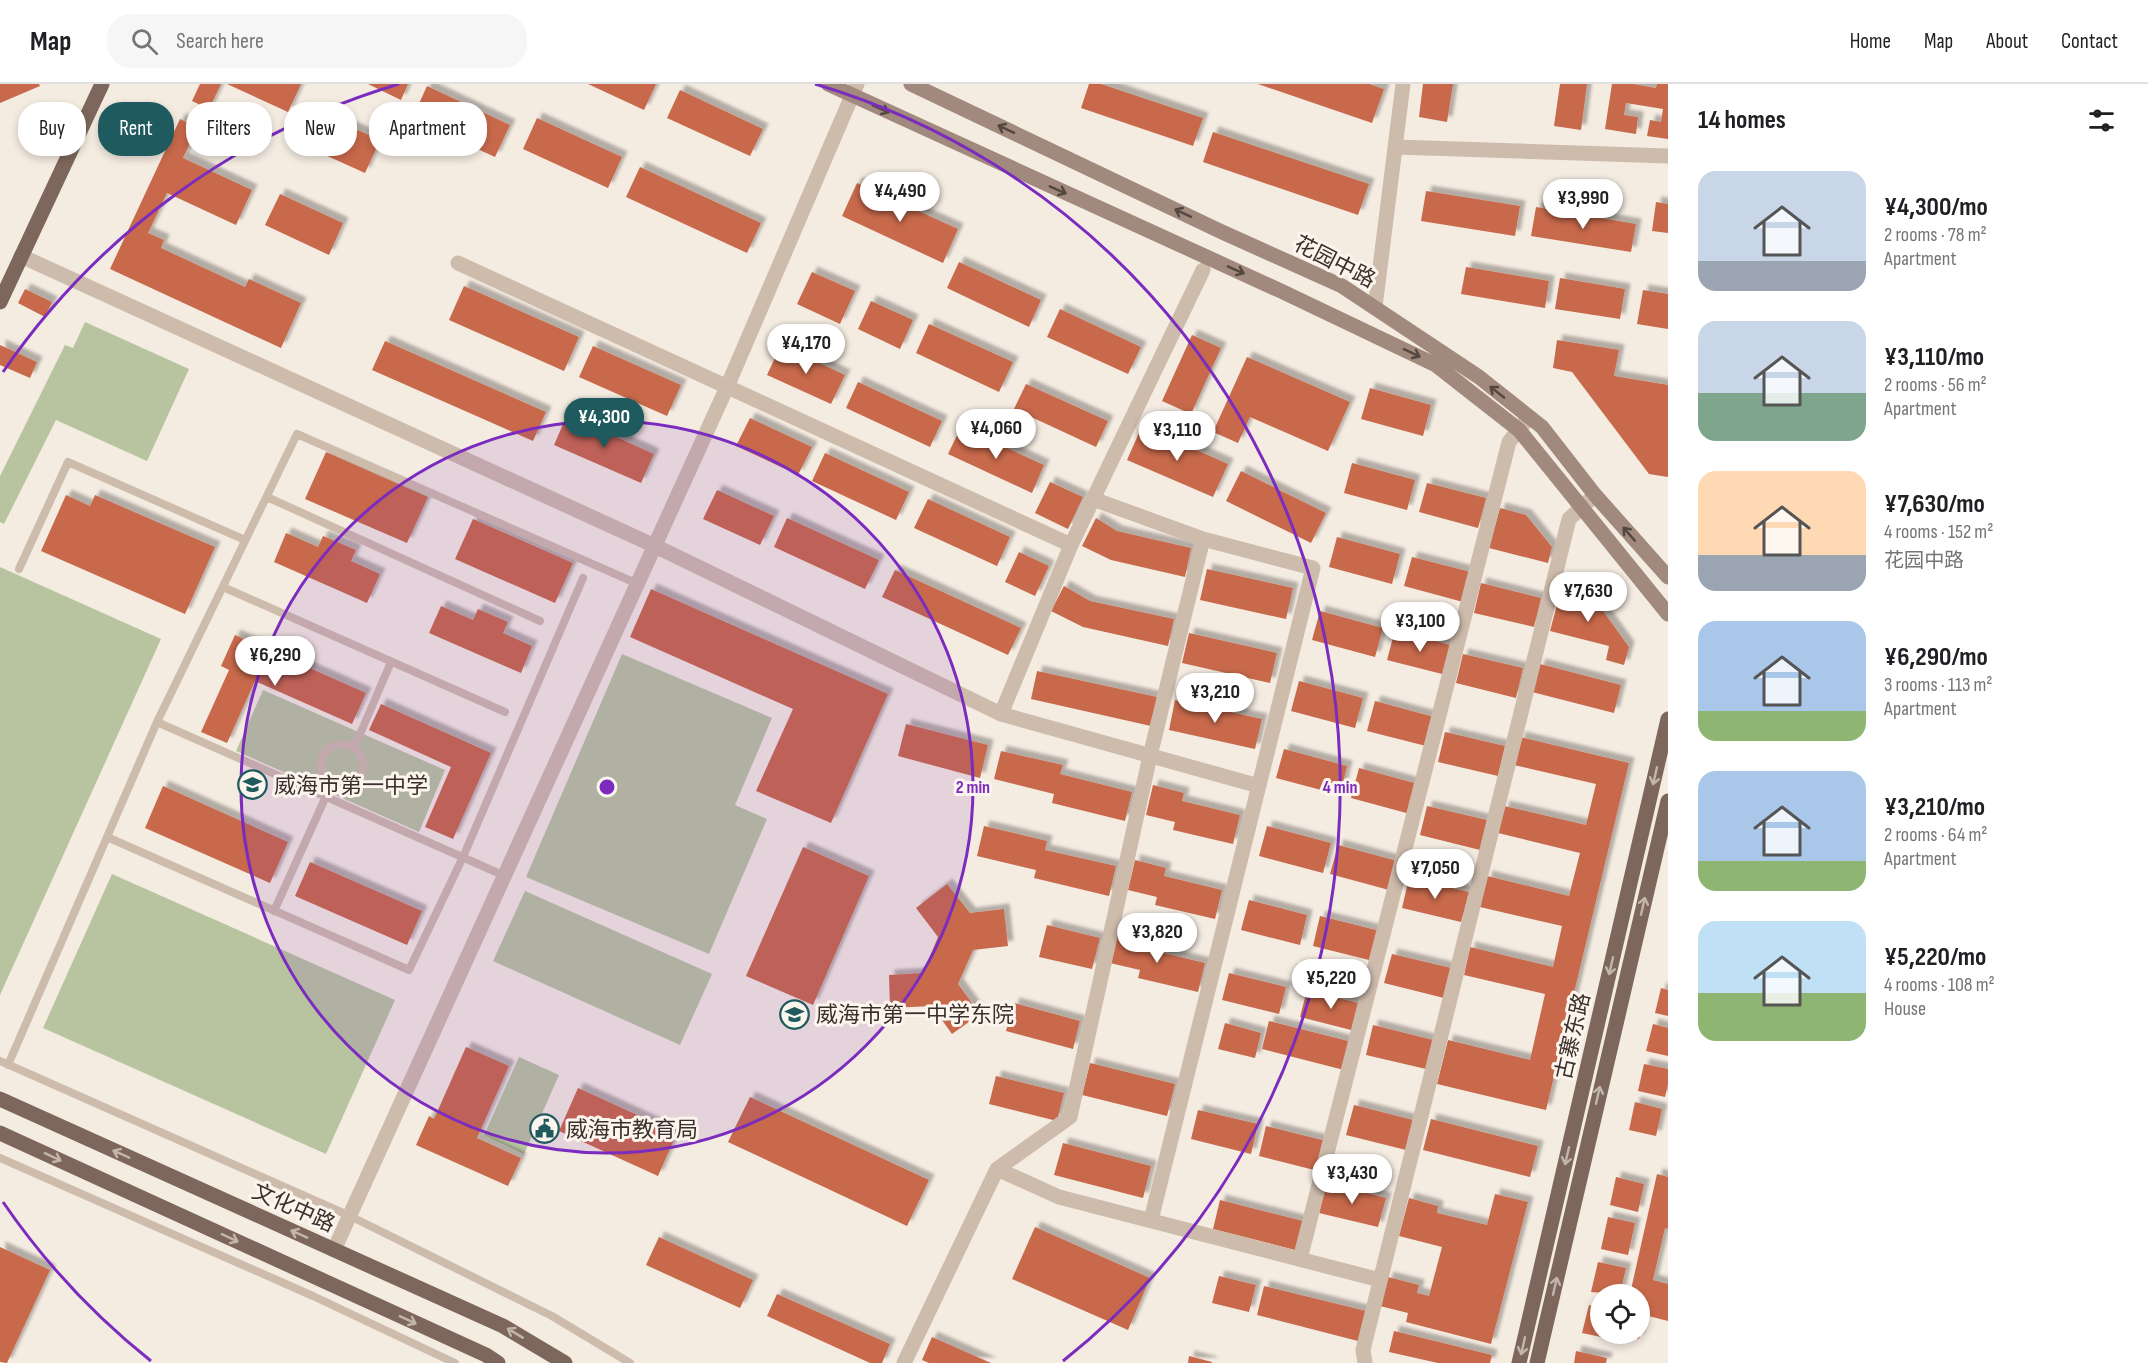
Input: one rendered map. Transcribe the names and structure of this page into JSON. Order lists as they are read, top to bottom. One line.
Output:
{"streets":{"main road":["花园中路","古寨东路","文化中路"]},"places":{"school or university":["威海市第一中学","威海市第一中学东院"],"public building":["威海市教育局"]},"page":{"header":"Map","search":"Search here","nav":["Home","Map","About","Contact"],"heading":"14 homes","chip":["Buy","Rent","Filters","New","Apartment"],"list":[{"name":"¥4,300/mo","note":"2 rooms · 78 m² · Apartment"},{"name":"¥3,110/mo","note":"2 rooms · 56 m² · Apartment"},{"name":"¥7,630/mo","note":"4 rooms · 152 m² · 花园中路"},{"name":"¥6,290/mo","note":"3 rooms · 113 m² · Apartment"},{"name":"¥3,210/mo","note":"2 rooms · 64 m² · Apartment"},{"name":"¥5,220/mo","note":"4 rooms · 108 m² · House"}],"price":["¥4,490","¥3,990","¥4,170","¥4,300","¥4,060","¥3,110","¥7,630","¥3,100","¥6,290","¥3,210","¥7,050","¥3,820","¥5,220","¥3,430"]},"rings":["2 min","4 min"]}
